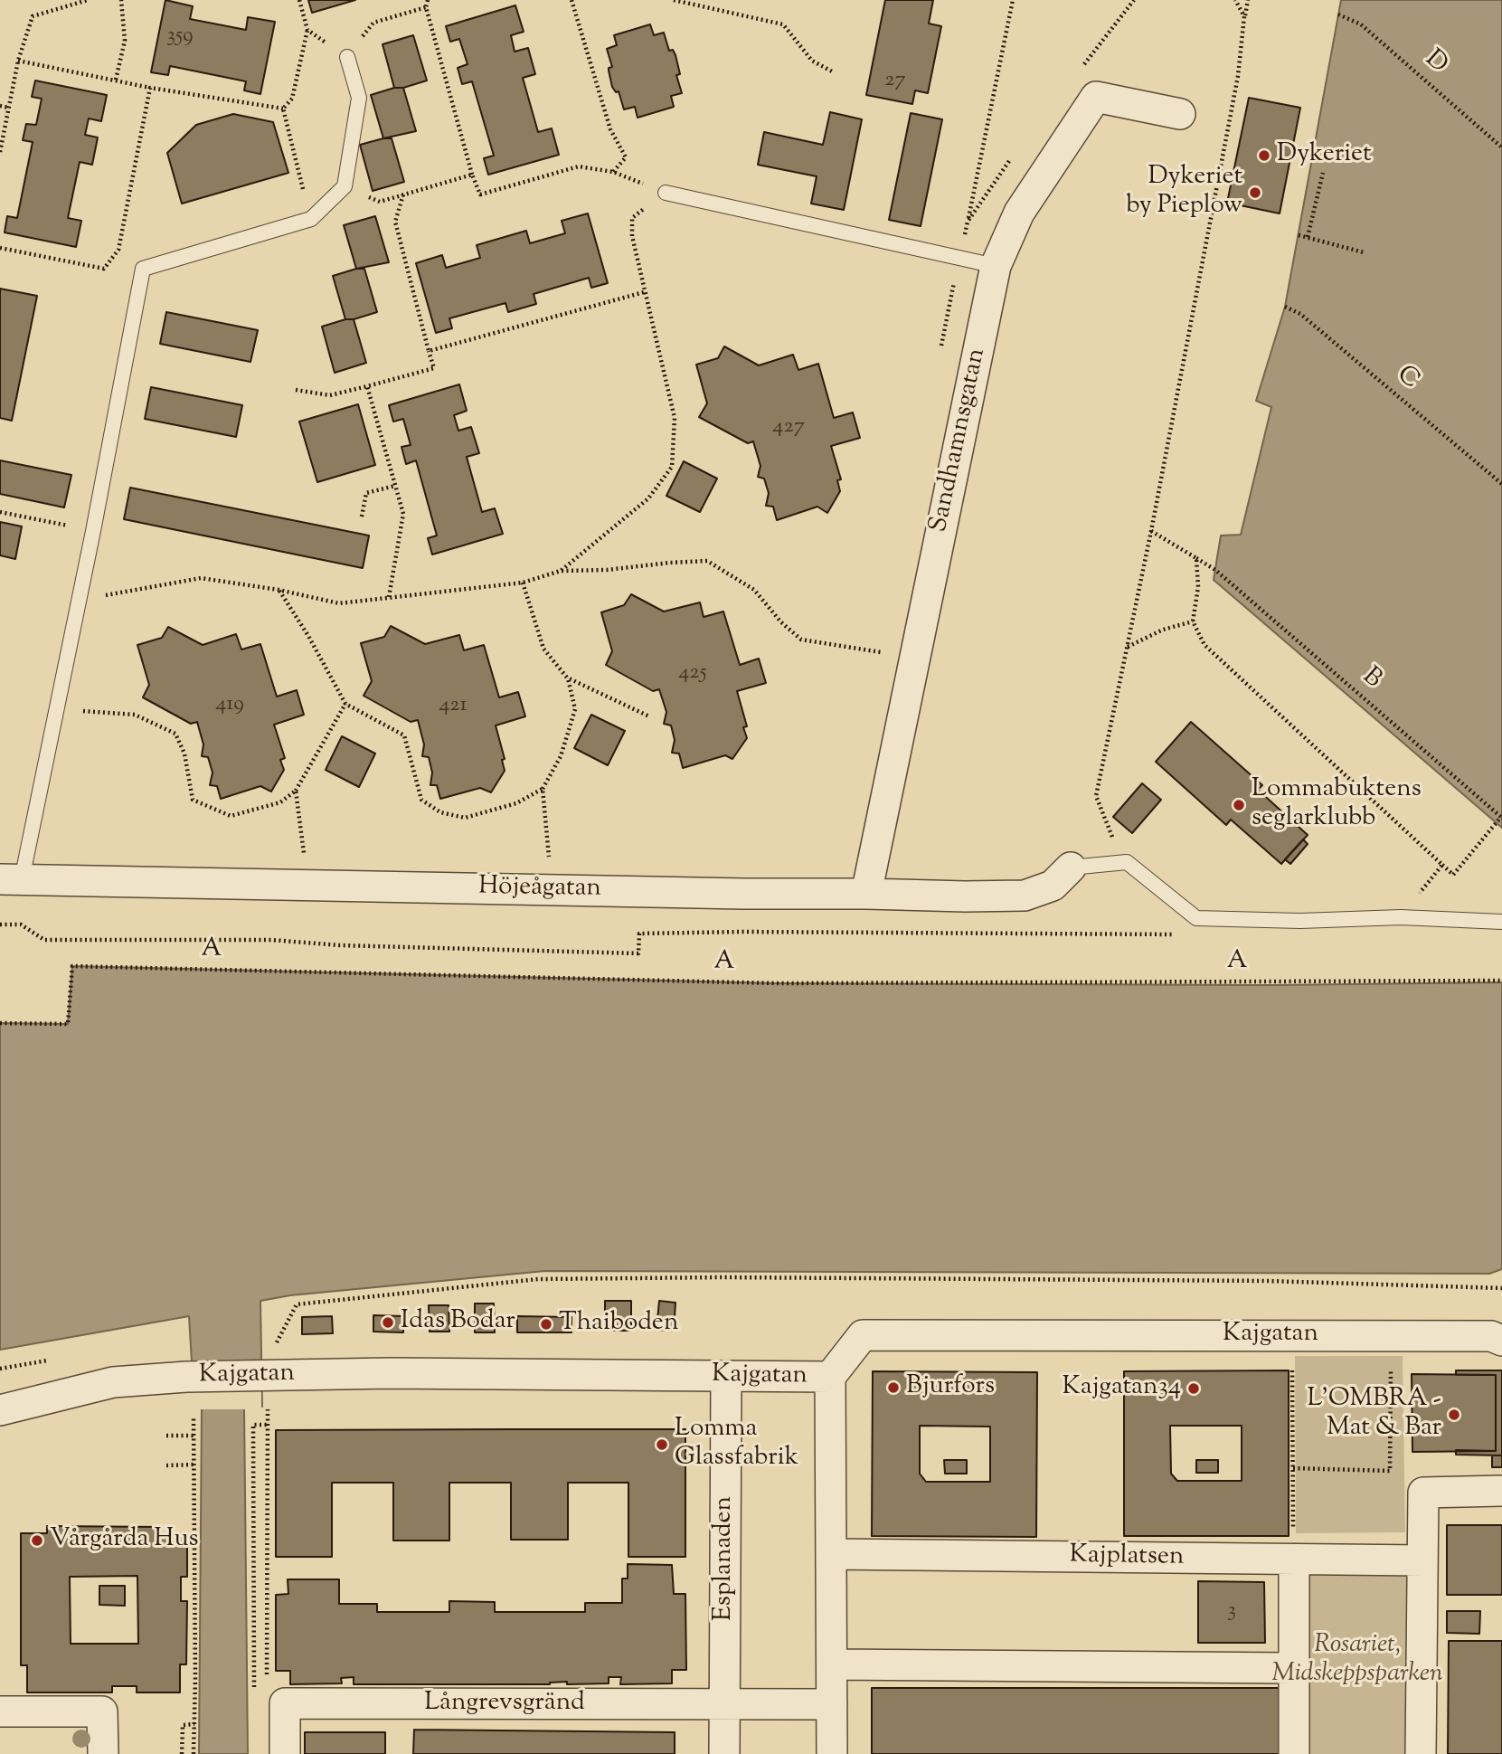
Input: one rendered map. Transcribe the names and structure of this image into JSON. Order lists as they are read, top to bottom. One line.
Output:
{"streets":{"street":["Sandhamnsgatan","Höjeågatan","Kajgatan","Kajplatsen","Esplanaden","Långrevsgränd"],"path":["D","C","B","A"]},"crossings":[["Sandhamnsgatan","Höjeågatan"],["Kajgatan","Esplanaden"],["Esplanaden","Långrevsgränd"]],"parks":["Rosariet, Midskeppsparken"],"places":["Dykeriet","Dykeriet by Pieplow","Lommabuktens seglarklubb","Idas Bodar","Thaiboden","Bjurfors","Kajgatan34","L'OMBRA - Mat & Bar","Lomma Glassfabrik","Vårgårda Hus"],"house_numbers":["359","27","427","425","419","421","3"]}
